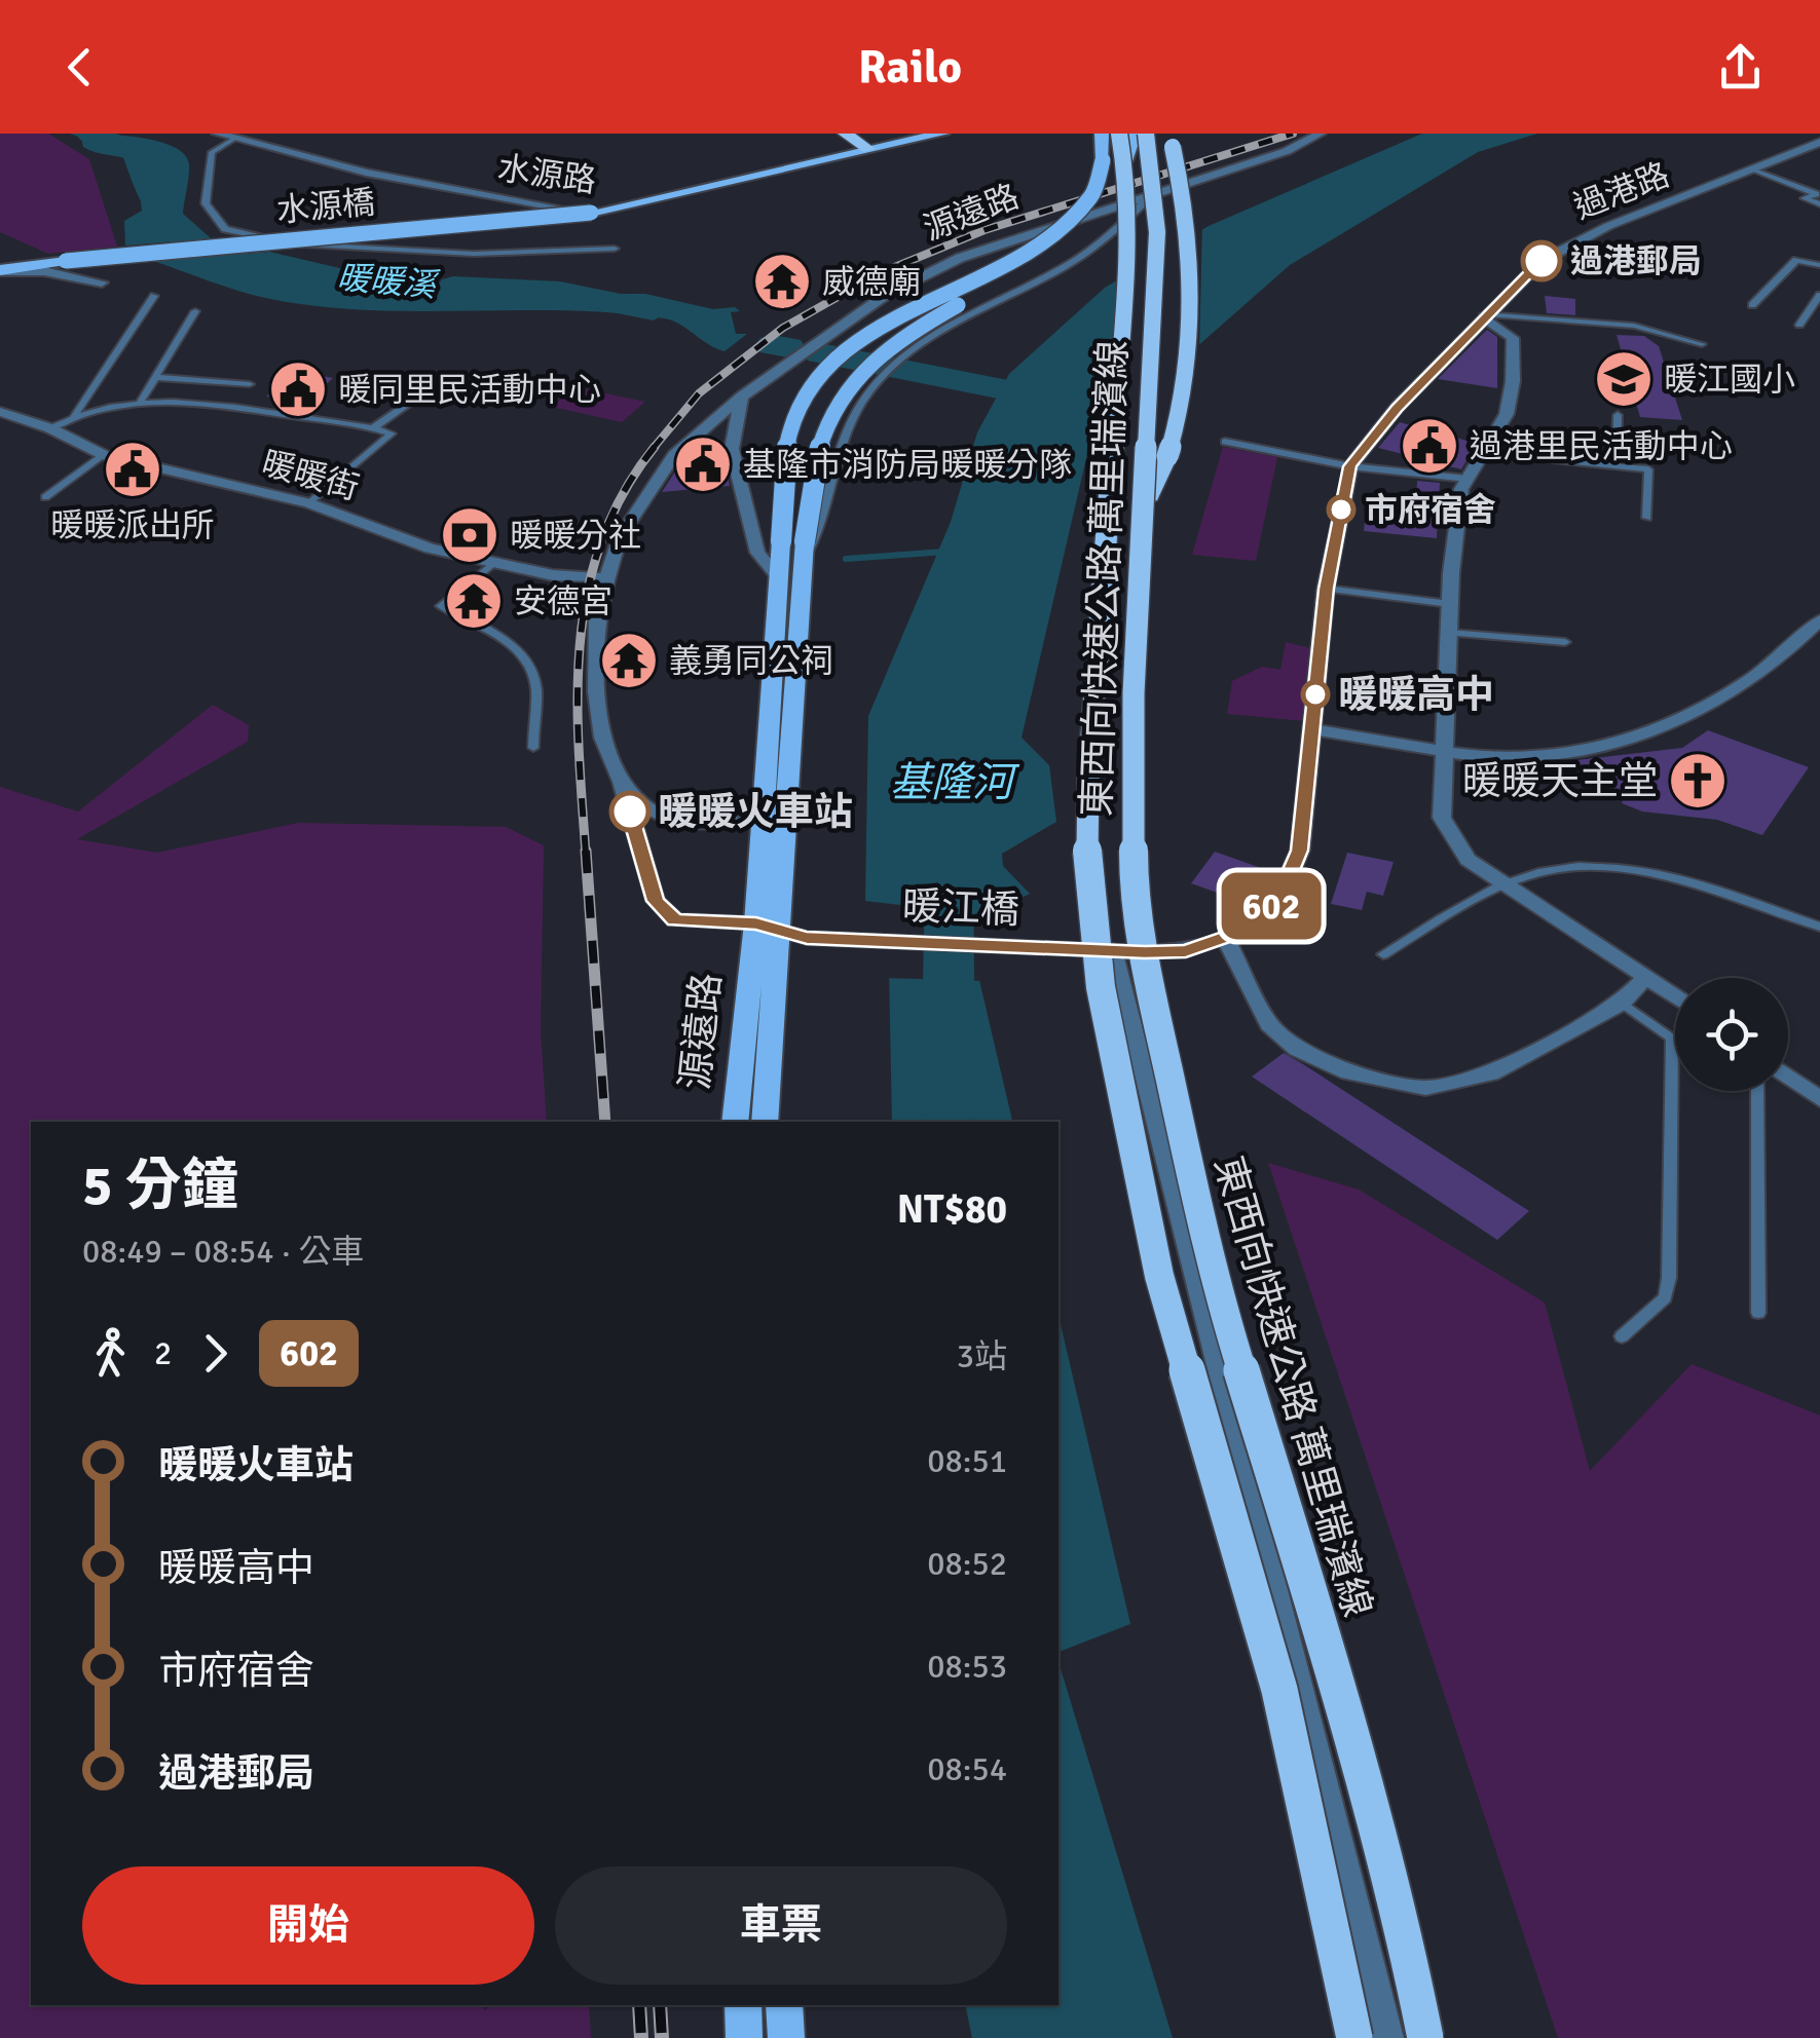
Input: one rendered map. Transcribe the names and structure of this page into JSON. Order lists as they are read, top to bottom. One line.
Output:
{"streets":{"highway":["東西向快速公路 萬里瑞濱線"],"main road":["水源路","水源橋","源遠路"],"street":["過港路","暖暖街","暖江橋"]},"crossings":[["水源路","水源橋"],["過港路","暖江橋"],["源遠路","東西向快速公路 萬里瑞濱線"],["源遠路","暖江橋"]],"water":["暖暖溪","基隆河"],"places":{"other":["過港郵局","市府宿舍","暖暖高中","暖暖火車站"],"temple":["威德廟","安德宮","義勇同公祠"],"school or university":["暖江國小"],"public building":["暖同里民活動中心","過港里民活動中心","基隆市消防局暖暖分隊","暖暖派出所"],"bank":["暖暖分社"],"church":["暖暖天主堂"]},"lines":["bus line 602"],"page":{"header":"Railo","on_map":"602","heading":["5 分鐘","08:49 – 08:54 · 公車","NT$80"],"legs":["2","602","3站"],"list":[{"name":"暖暖火車站","value":"08:51"},{"name":"暖暖高中","value":"08:52"},{"name":"市府宿舍","value":"08:53"},{"name":"過港郵局","value":"08:54"}],"buttons":["開始","車票"]}}
